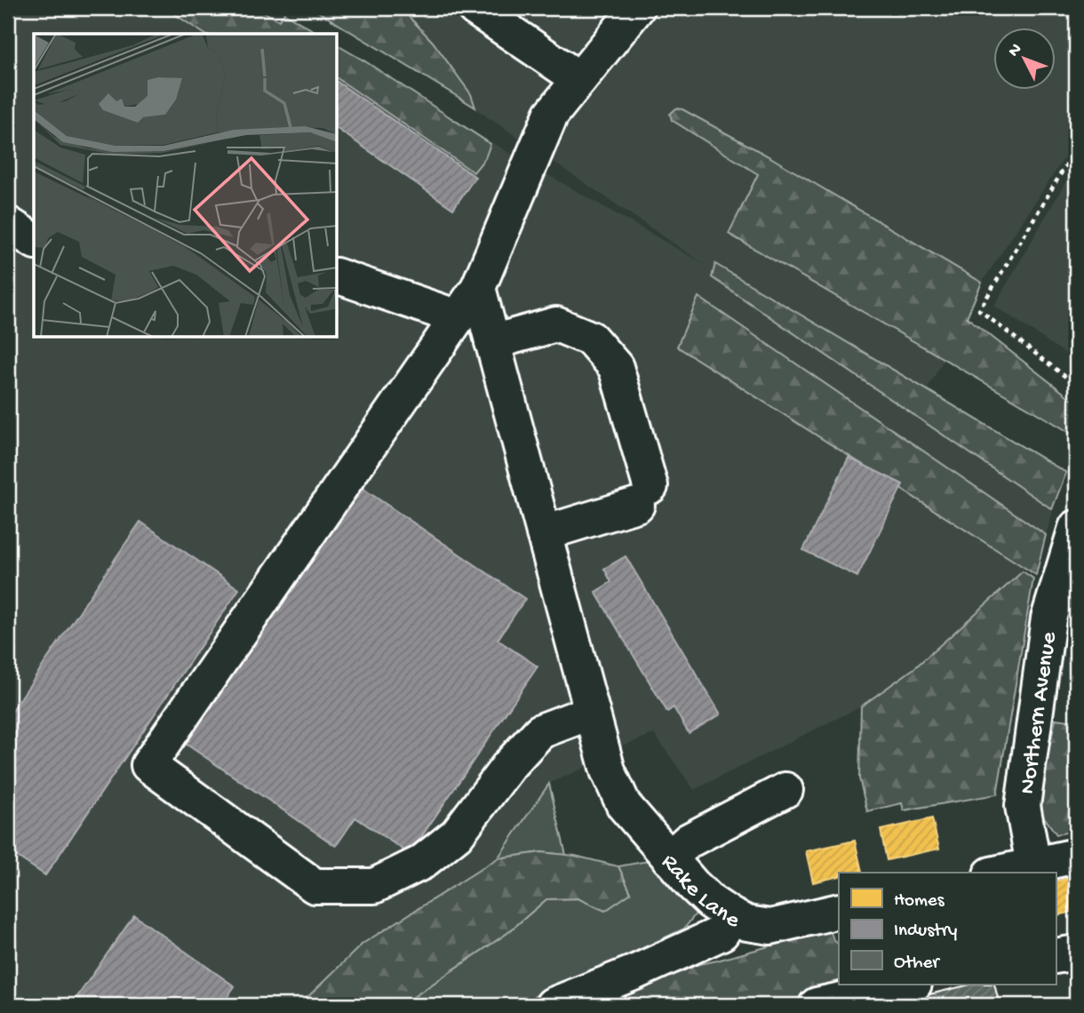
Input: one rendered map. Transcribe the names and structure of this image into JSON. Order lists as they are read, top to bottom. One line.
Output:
{"streets":{"street":["Northern Avenue","Rake Lane"]},"legend":["Homes","Industry","Other"],"north":"top left"}
